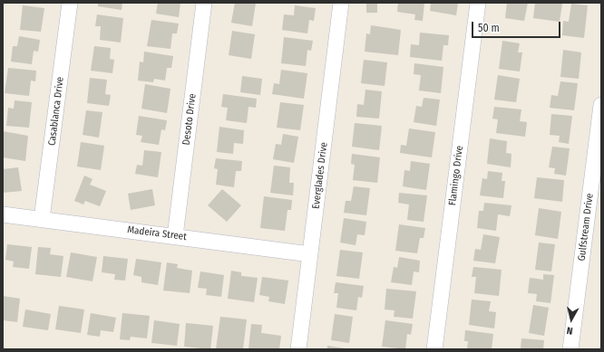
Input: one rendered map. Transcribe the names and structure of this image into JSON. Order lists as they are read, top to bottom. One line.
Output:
{"streets":{"street":["Casablanca Drive","Desoto Drive","Everglades Drive","Flamingo Drive","Gulfstream Drive","Madeira Street"]},"crossings":[["Casablanca Drive","Madeira Street"],["Desoto Drive","Madeira Street"],["Everglades Drive","Madeira Street"]],"scale_bar":"50 m","north":"bottom"}
